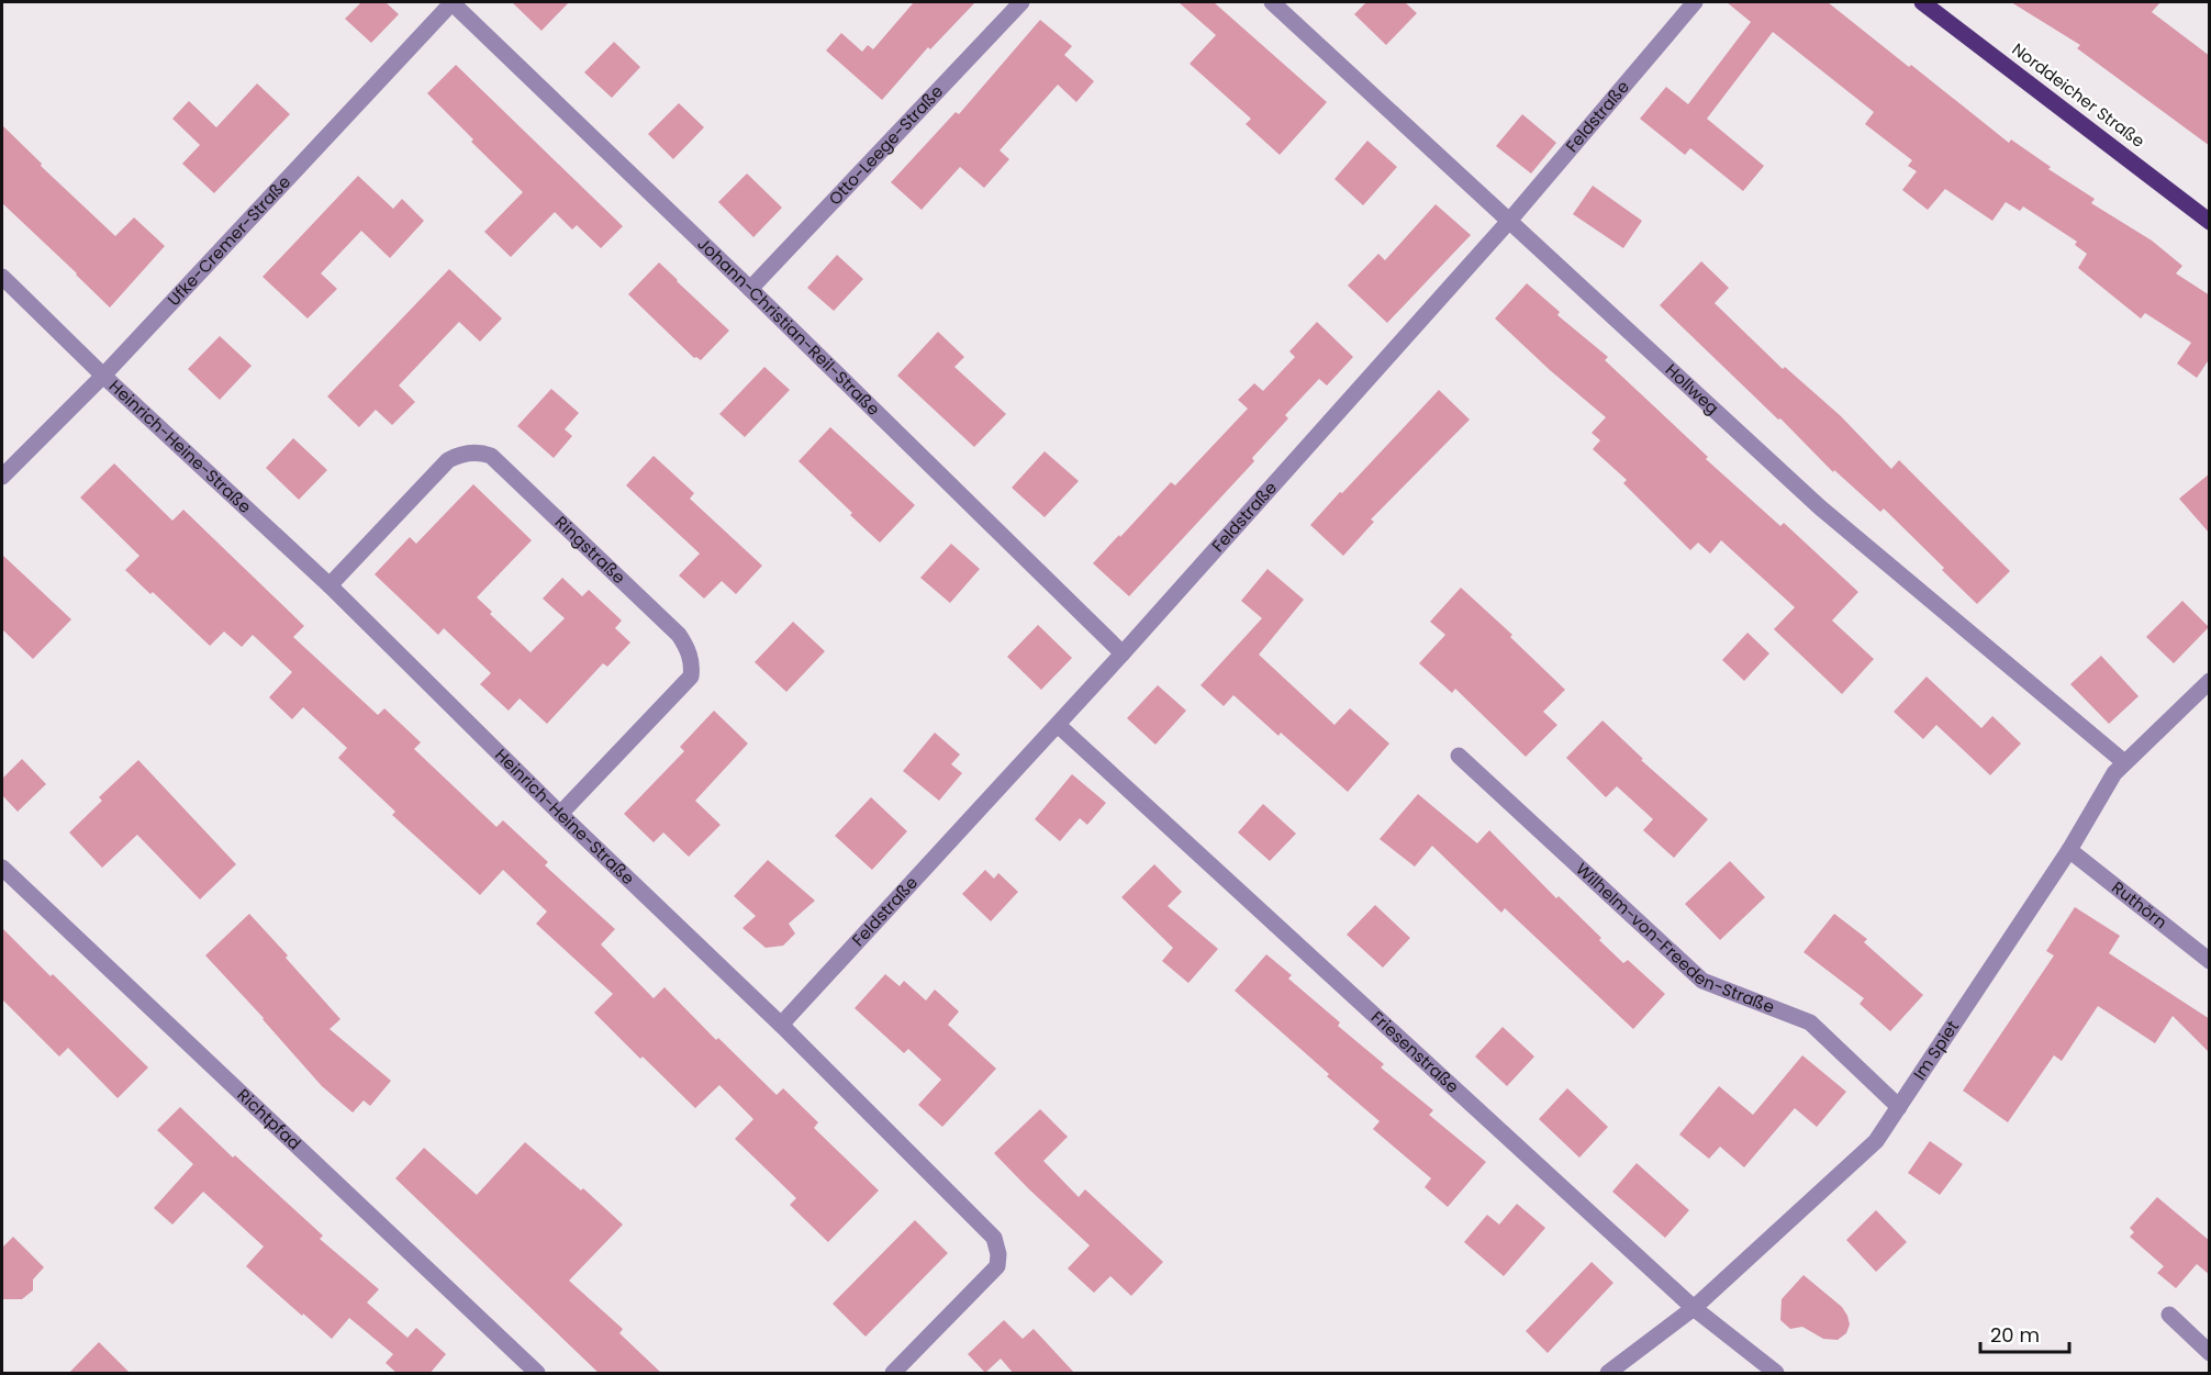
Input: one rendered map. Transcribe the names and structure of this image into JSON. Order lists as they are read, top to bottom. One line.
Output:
{"streets":{"main road":["Norddeicher Straße"],"street":["Feldstraße","Otto-Leege-Straße","Ufke-Cremer-Straße","Johann-Christian-Reil-Straße","Hollweg","Heinrich-Heine-Straße","Ringstraße","Ruthörn","Wilhelm-von-Freeden-Straße","Im Spiet","Friesenstraße","Richtpfad"]},"crossings":[["Feldstraße","Johann-Christian-Reil-Straße"],["Feldstraße","Hollweg"],["Feldstraße","Heinrich-Heine-Straße"],["Feldstraße","Friesenstraße"],["Otto-Leege-Straße","Johann-Christian-Reil-Straße"],["Ufke-Cremer-Straße","Johann-Christian-Reil-Straße"],["Ufke-Cremer-Straße","Heinrich-Heine-Straße"],["Hollweg","Im Spiet"],["Heinrich-Heine-Straße","Ringstraße"],["Ruthörn","Im Spiet"],["Wilhelm-von-Freeden-Straße","Im Spiet"],["Im Spiet","Friesenstraße"]],"scale_bar":"20 m"}
